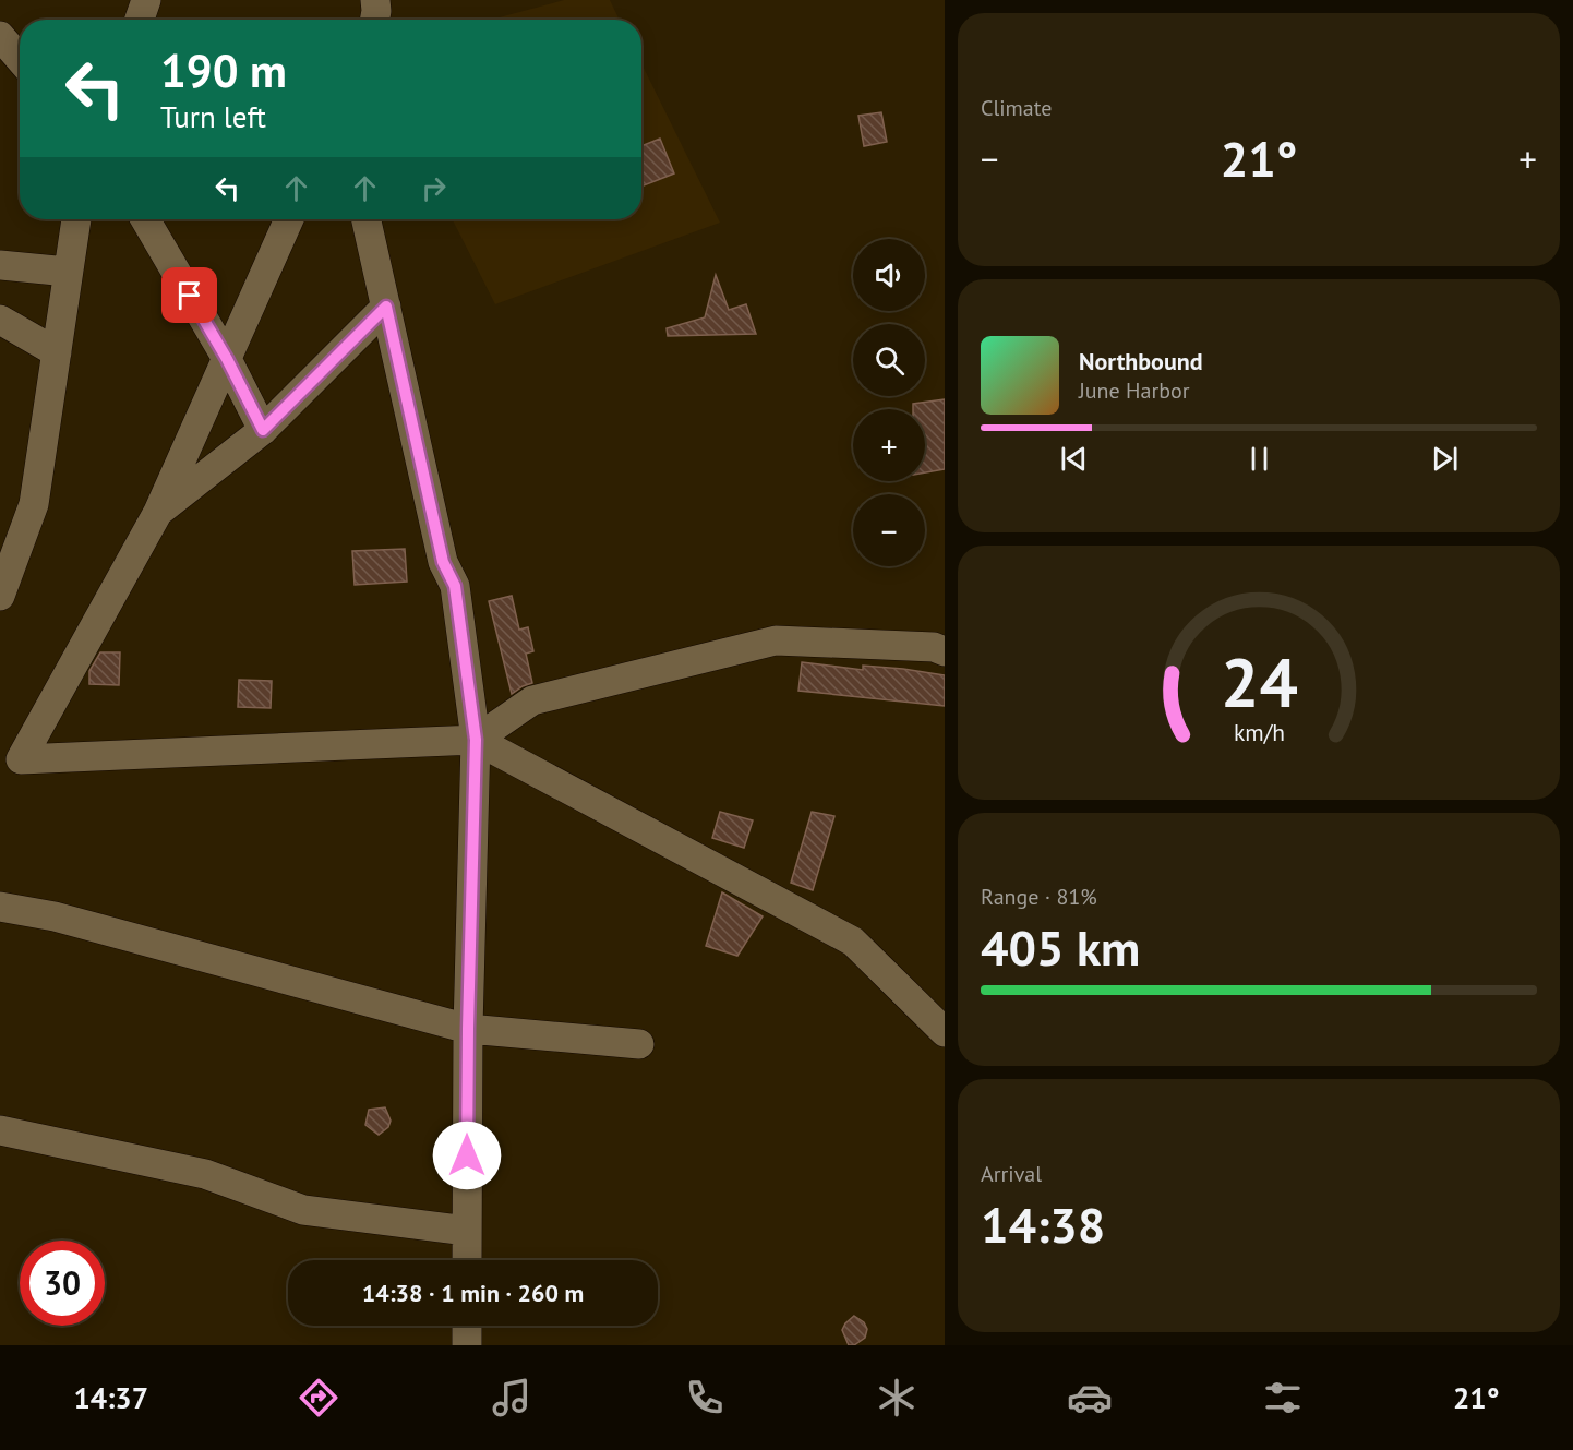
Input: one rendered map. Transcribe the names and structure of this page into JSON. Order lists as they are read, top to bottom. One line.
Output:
{"page":{"tile":["Climate",["Range · 81%","405 km"],["Arrival","14:38"]],"turn":["190 m","Turn left"],"heat":["−","21°","+"],"map_buttons":["+","−"],"song":["Northbound","June Harbor"],"limit":"30","trip":"14:38 · 1 min · 260 m","tabs":["14:37","21°"],"gauge":["24","km/h"]}}
